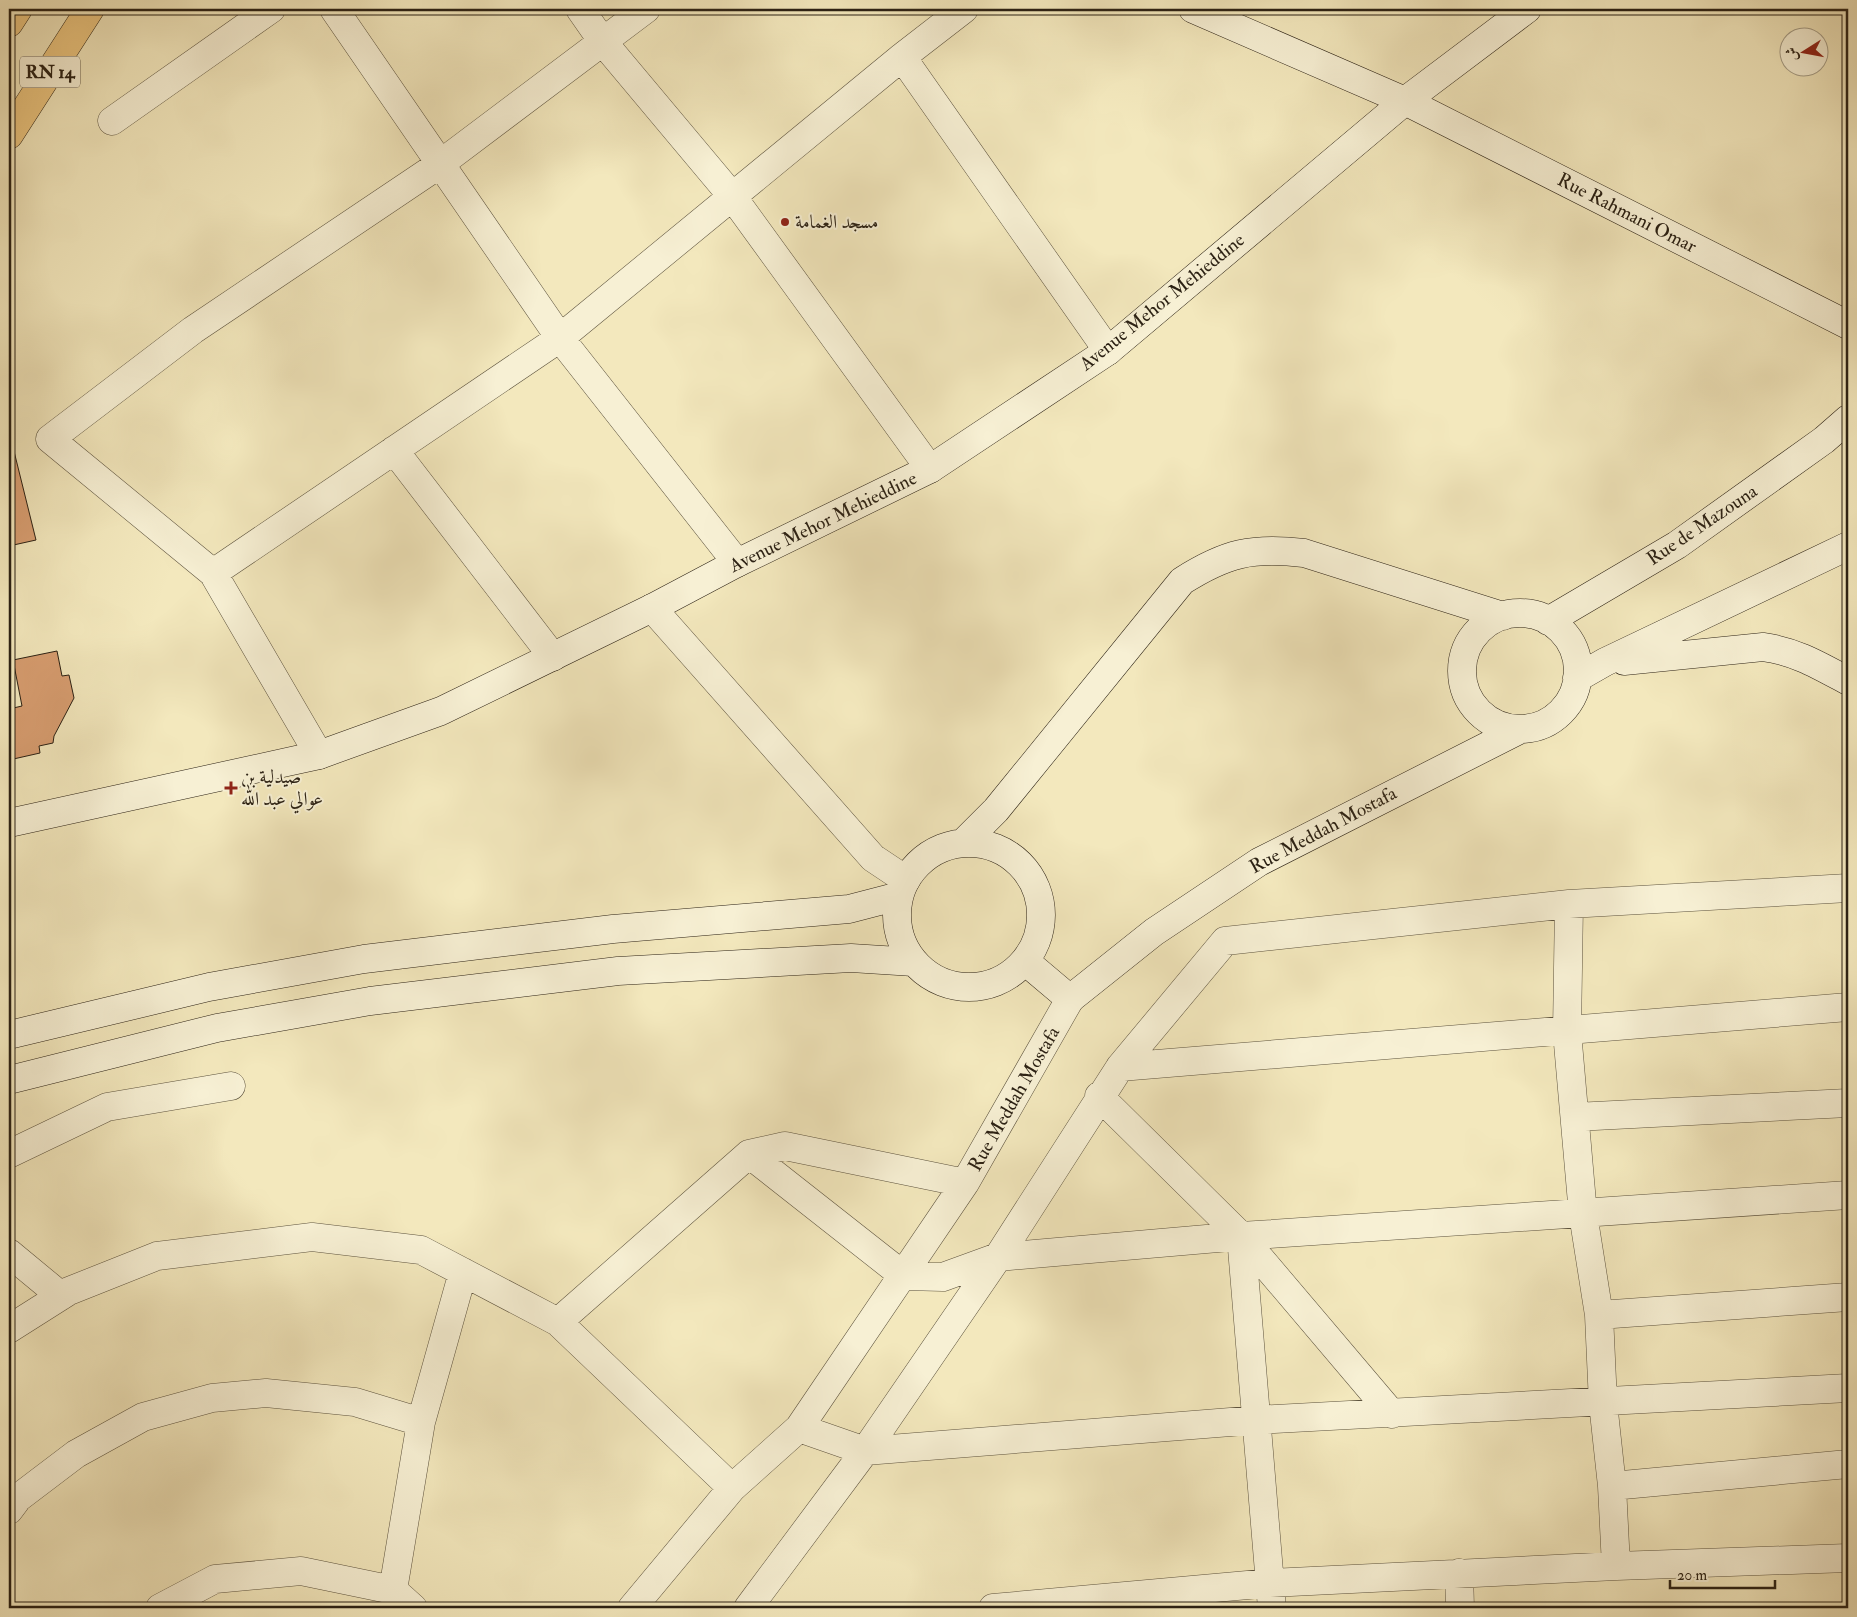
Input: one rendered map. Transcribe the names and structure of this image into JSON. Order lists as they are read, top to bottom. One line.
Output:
{"streets":{"main road":["RN 14"],"street":["Rue Rahmani Omar","Avenue Mehor Mehieddine","Rue de Mazouna","Rue Meddah Mostafa"]},"crossings":[["Rue Rahmani Omar","Avenue Mehor Mehieddine"],["Rue de Mazouna","Rue Meddah Mostafa"]],"places":{"other":["مسجد الغمامة"],"health":["صيدلية بن عوالي عبد الله"]},"scale_bar":"20 m","north":"left"}
